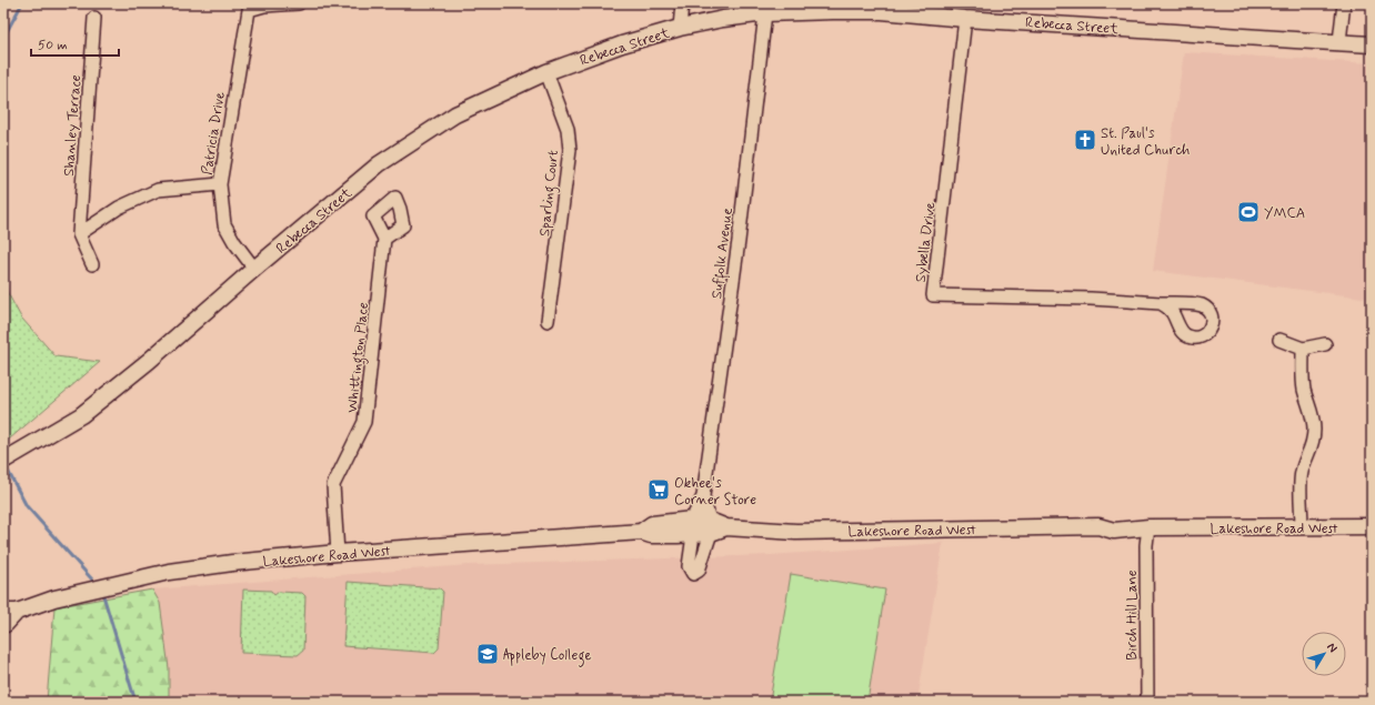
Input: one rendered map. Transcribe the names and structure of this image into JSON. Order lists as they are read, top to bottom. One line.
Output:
{"streets":{"main road":["Rebecca Street","Lakeshore Road West"],"street":["Shanley Terrace","Patricia Drive","Sparling Court","Sybella Drive","Suffolk Avenue","Whittington Place","Birch Hill Lane"]},"crossings":[["Rebecca Street","Patricia Drive"],["Rebecca Street","Sparling Court"],["Rebecca Street","Sybella Drive"],["Rebecca Street","Suffolk Avenue"],["Suffolk Avenue","Lakeshore Road West"],["Whittington Place","Lakeshore Road West"],["Lakeshore Road West","Birch Hill Lane"]],"places":{"church":["St. Paul's United Church"],"sports":["YMCA"],"supermarket":["Okhee's Corner Store"],"school or university":["Appleby College"]},"scale_bar":"50 m","north":"top right"}
